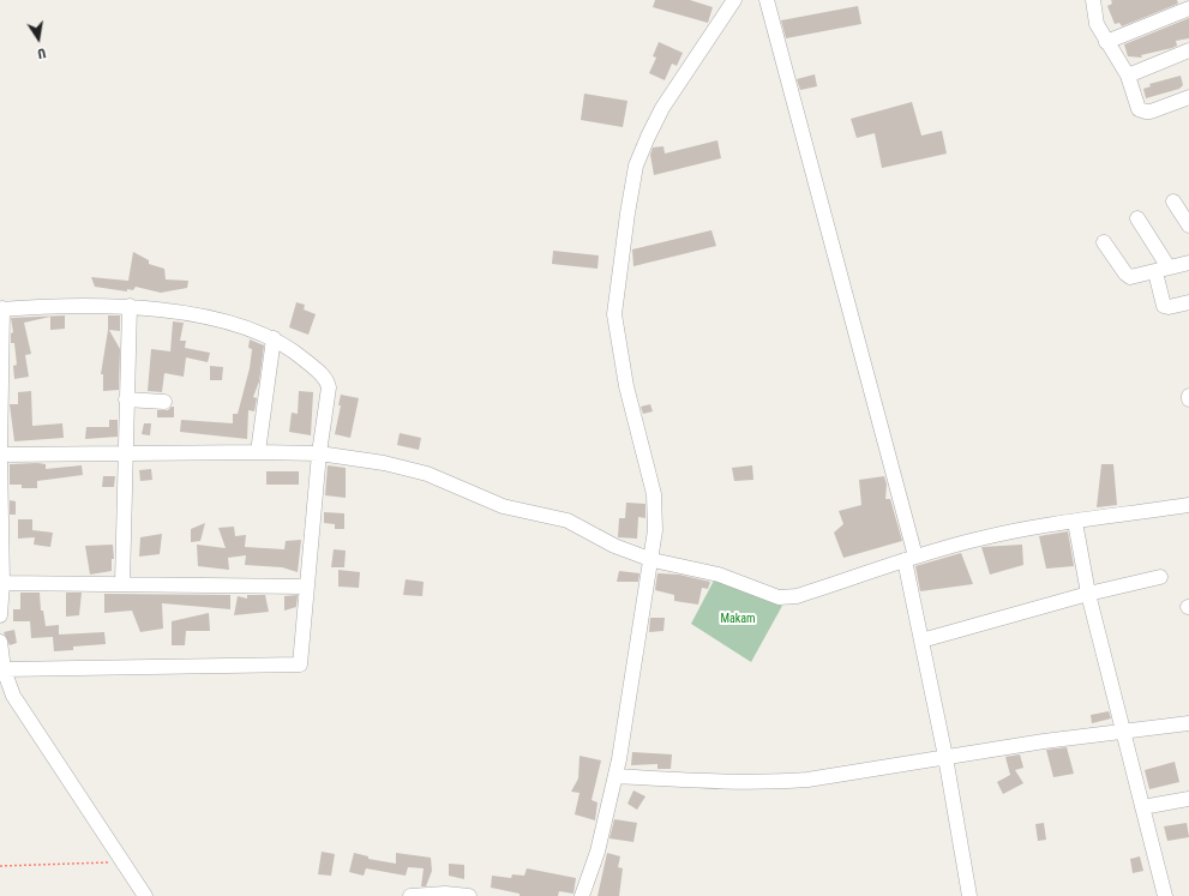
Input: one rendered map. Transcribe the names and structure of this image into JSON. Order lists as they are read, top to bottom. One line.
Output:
{"parks":["Makam"],"north":"bottom"}
